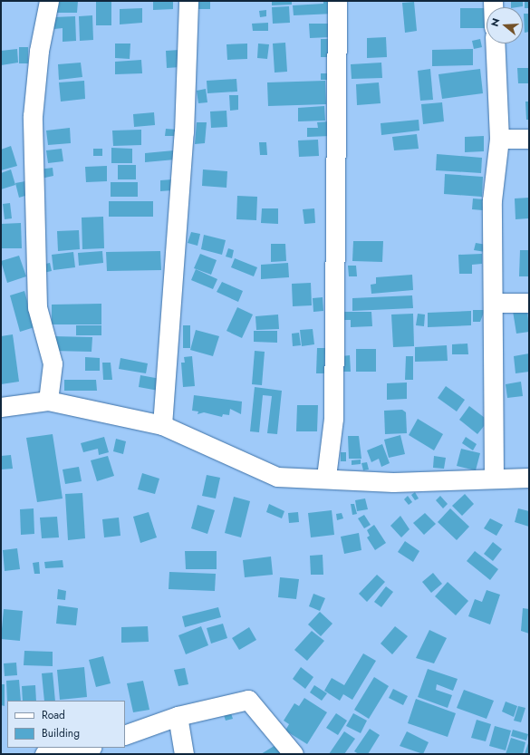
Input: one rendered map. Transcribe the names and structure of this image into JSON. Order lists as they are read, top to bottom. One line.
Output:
{"legend":["Road","Building"],"north":"left"}
